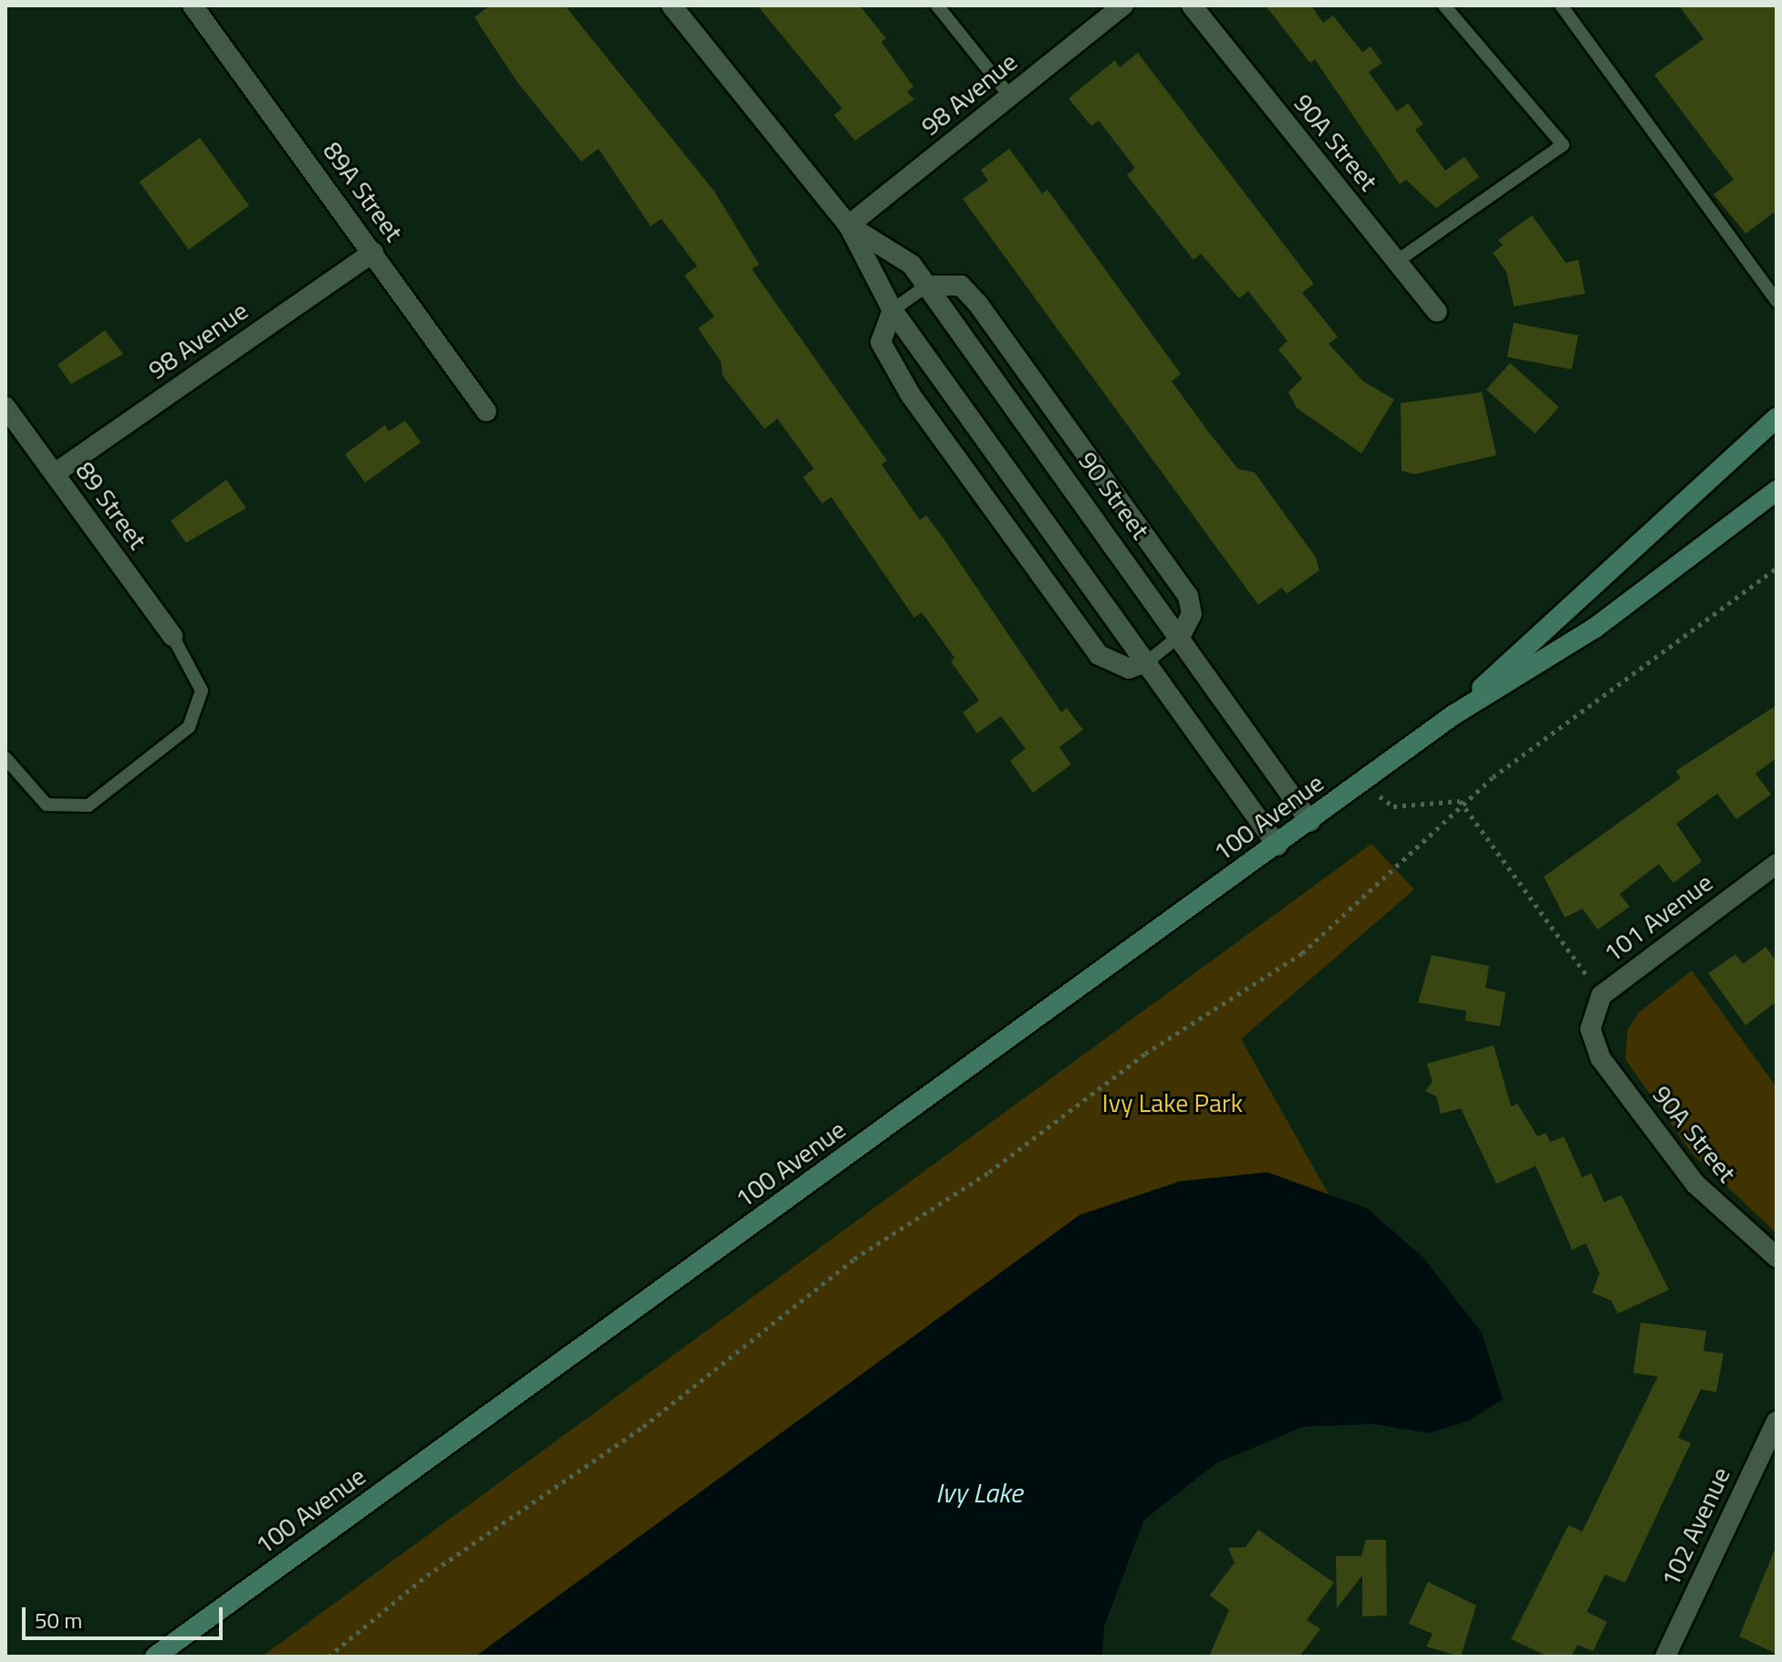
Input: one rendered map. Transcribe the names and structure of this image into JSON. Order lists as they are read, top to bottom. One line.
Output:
{"streets":{"main road":["100 Avenue"],"street":["98 Avenue","90A Street","89A Street","90 Street","89 Street","101 Avenue","102 Avenue"]},"crossings":[["98 Avenue","89A Street"],["98 Avenue","90 Street"],["98 Avenue","89 Street"],["90A Street","101 Avenue"],["90 Street","100 Avenue"]],"water":["Ivy Lake"],"parks":["Ivy Lake Park"],"scale_bar":"50 m"}
